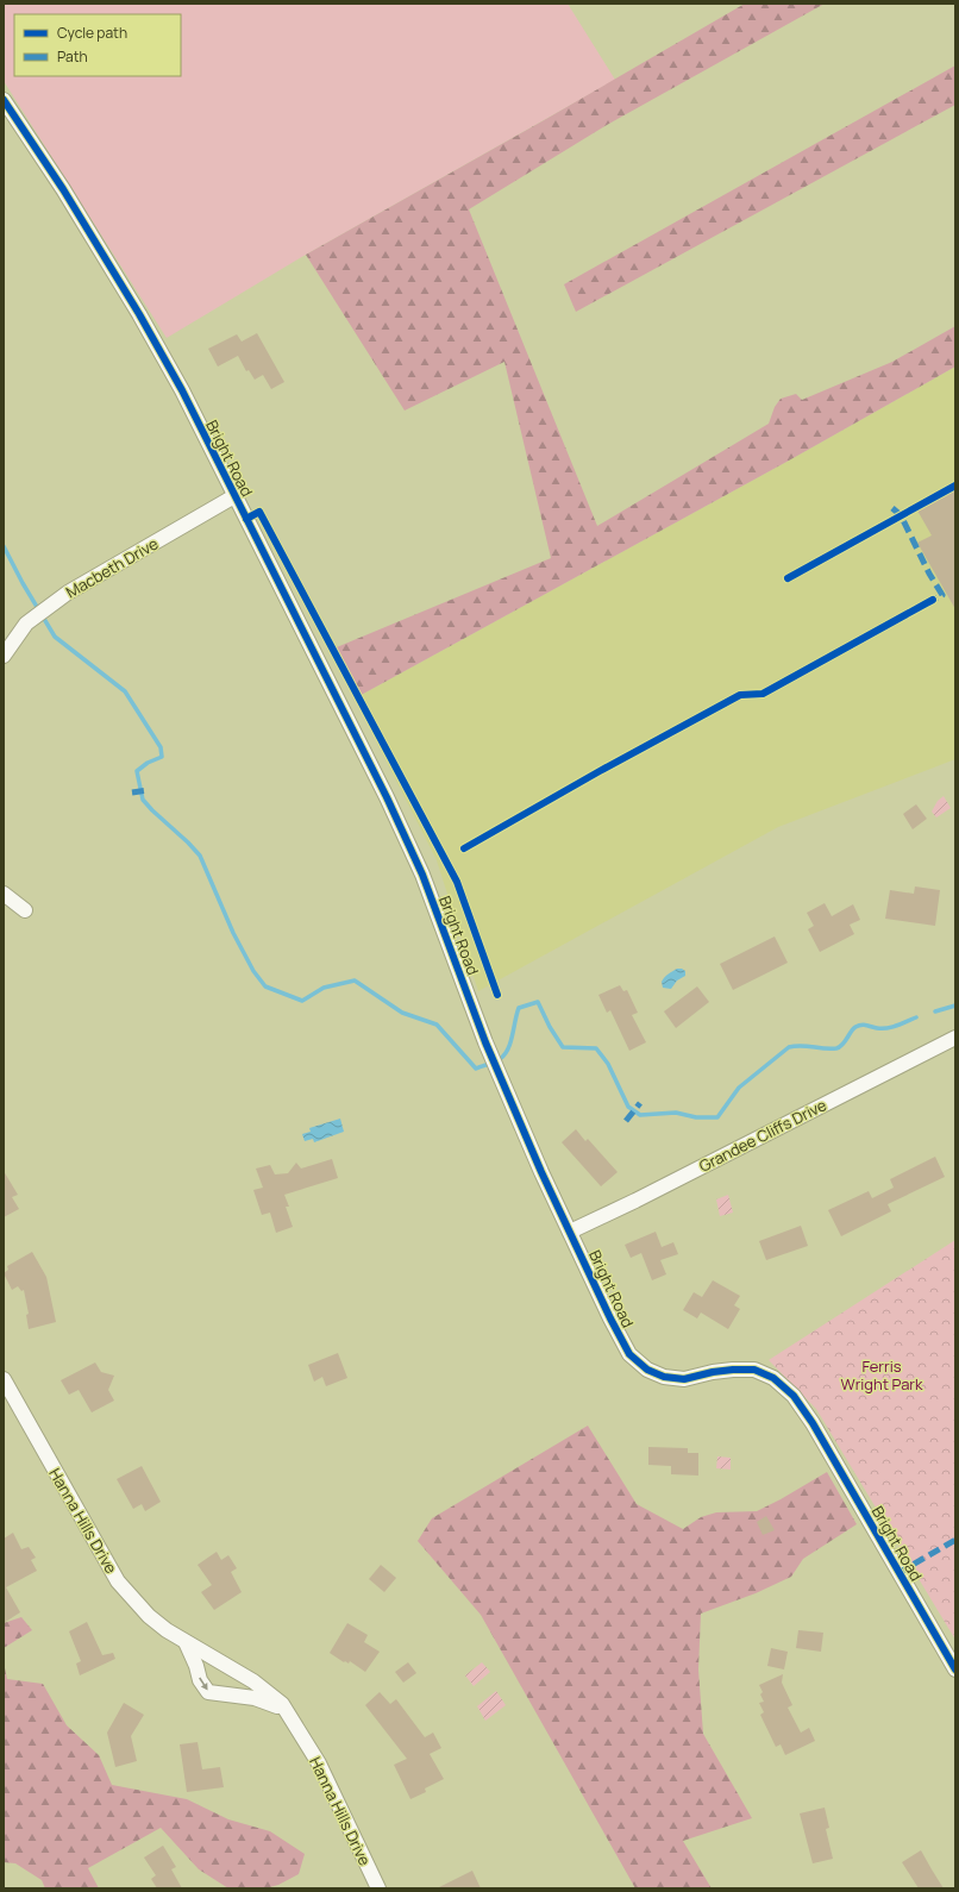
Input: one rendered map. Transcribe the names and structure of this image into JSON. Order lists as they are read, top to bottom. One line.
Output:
{"streets":{"street":["Bright Road","Macbeth Drive","Grandee Cliffs Drive","Hanna Hills Drive"]},"crossings":[["Bright Road","Macbeth Drive"],["Bright Road","Grandee Cliffs Drive"]],"parks":["Ferris Wright Park"],"legend":["Cycle path","Path"]}
